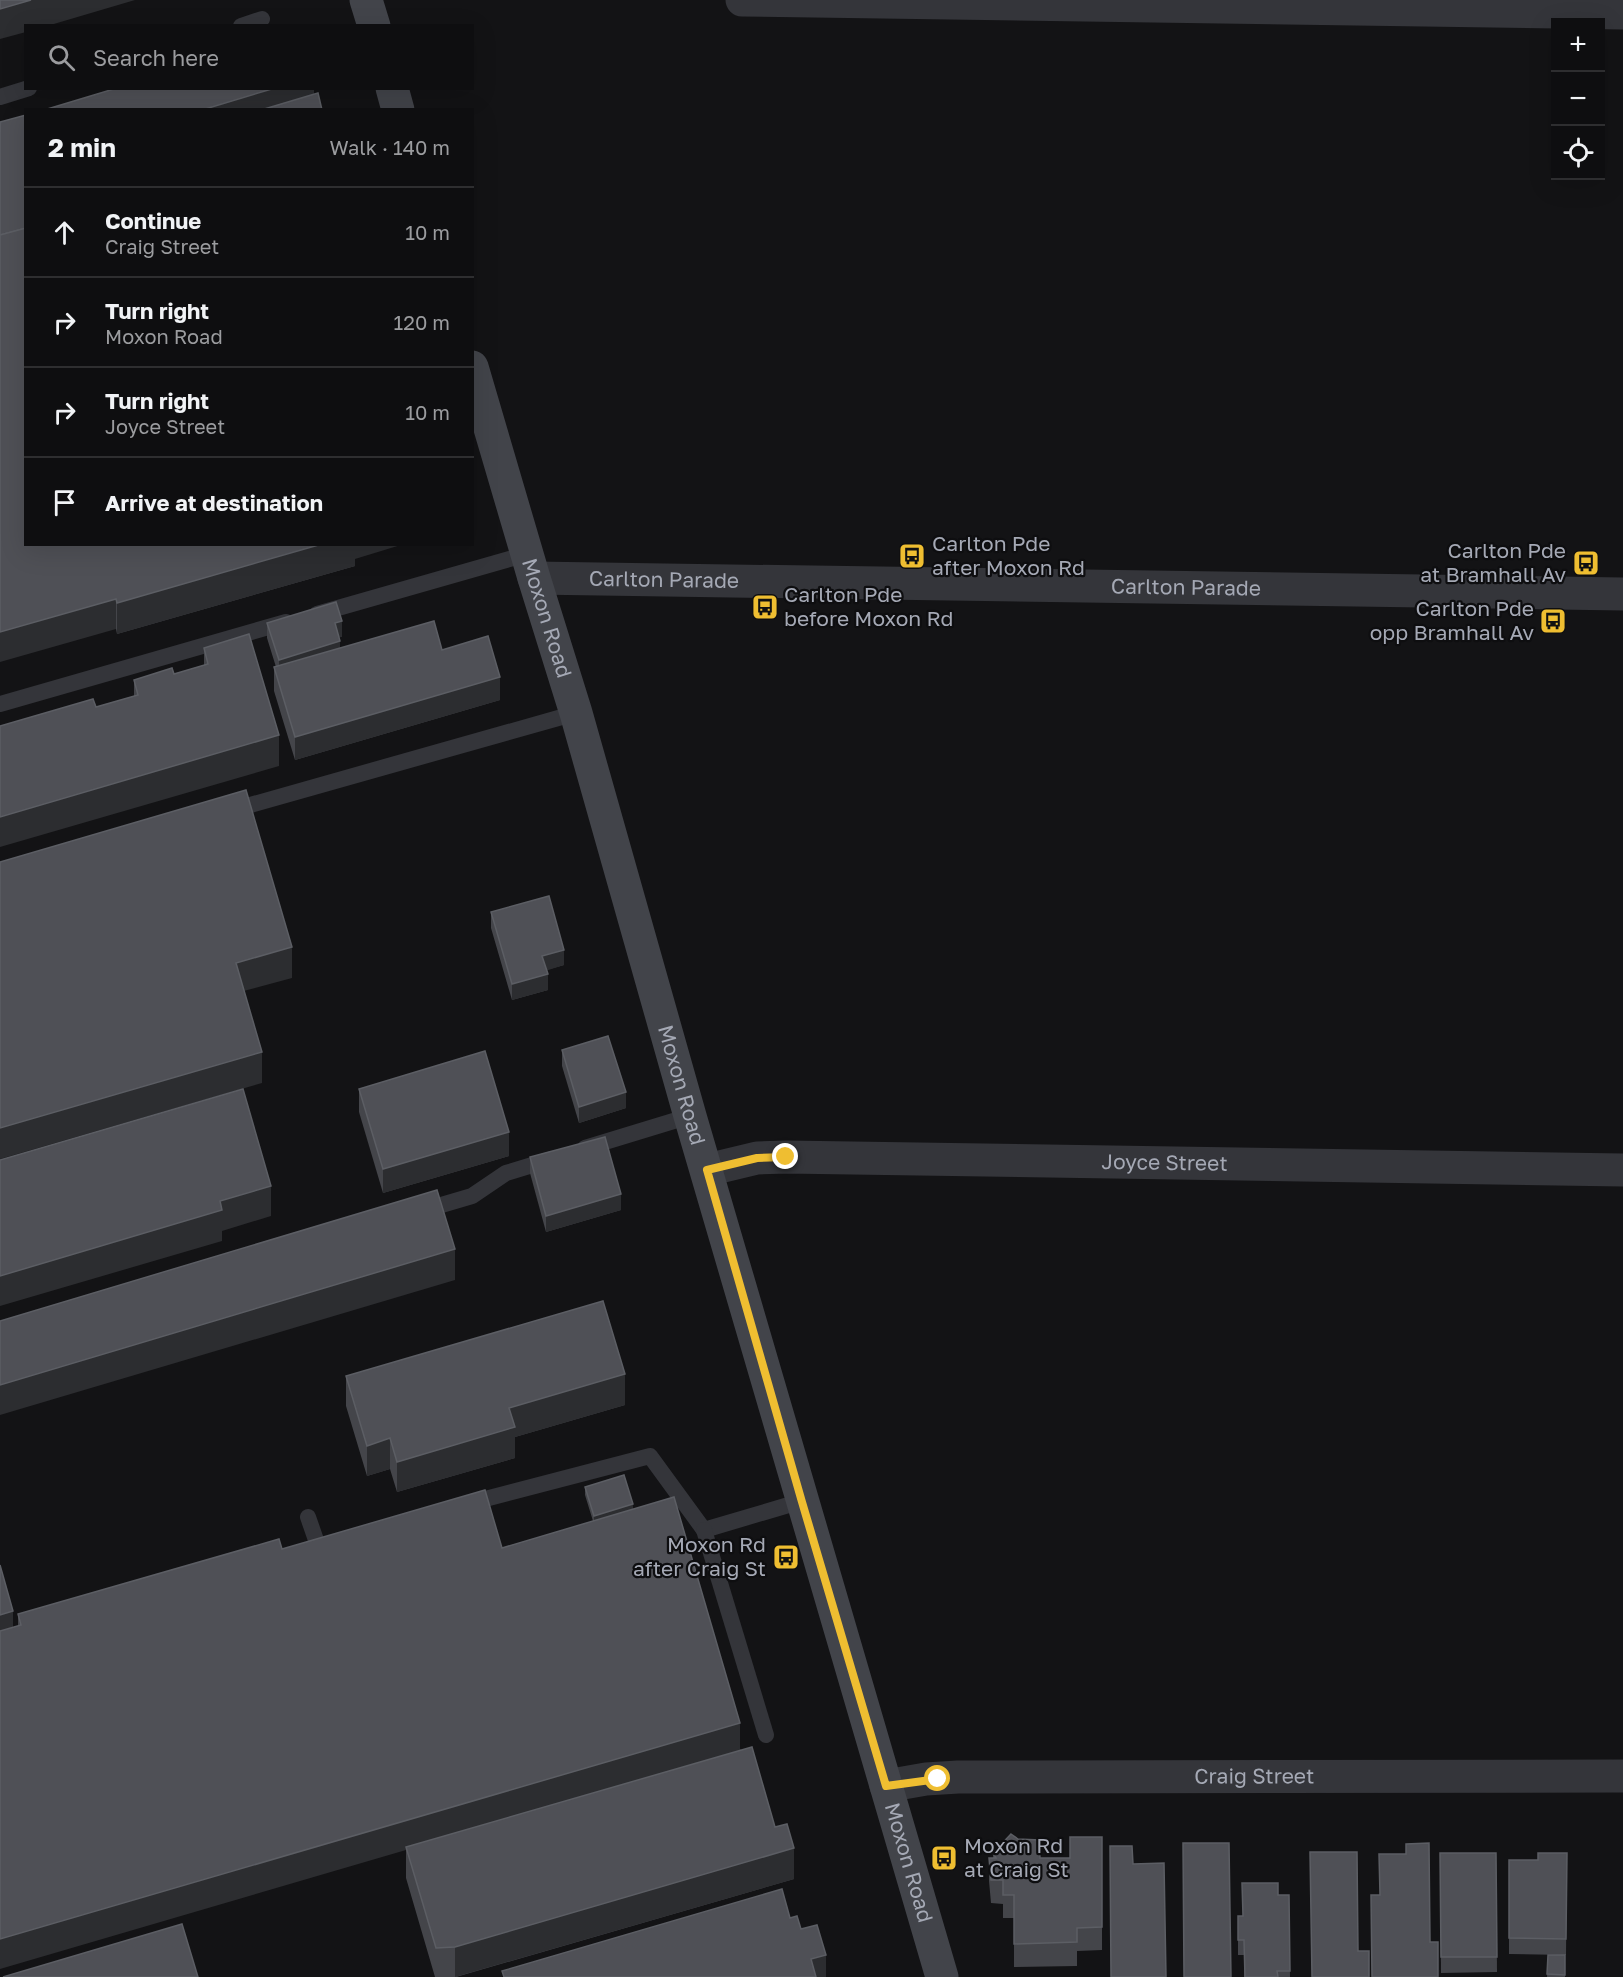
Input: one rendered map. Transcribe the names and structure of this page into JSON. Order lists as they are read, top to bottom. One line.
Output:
{"streets":{"main road":["Moxon Road"],"street":["Carlton Parade","Joyce Street","Craig Street"]},"crossings":[["Carlton Parade","Moxon Road"],["Moxon Road","Joyce Street"],["Moxon Road","Craig Street"]],"places":{"bus stop":["Carlton Pde after Moxon Rd","Carlton Pde at Bramhall Av","Carlton Pde before Moxon Rd","Carlton Pde opp Bramhall Av","Moxon Rd after Craig St","Moxon Rd at Craig St"]},"page":{"map_buttons":["+","−"],"search":"Search here","heading":["2 min","Walk · 140 m"],"list":[["Continue","Craig Street","10 m"],["Turn right","Moxon Road","120 m"],["Turn right","Joyce Street","10 m"],"Arrive at destination"]}}
